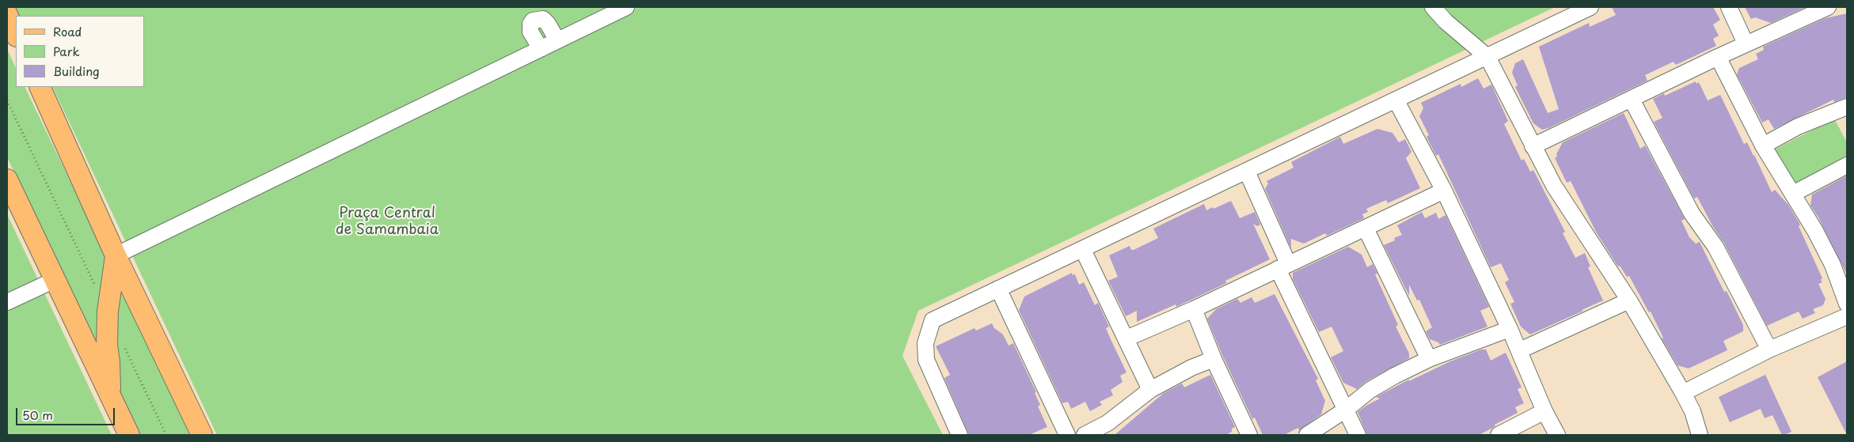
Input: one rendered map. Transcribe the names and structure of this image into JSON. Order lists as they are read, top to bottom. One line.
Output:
{"parks":["Praça Central de Samambaia"],"legend":["Road","Park","Building"],"scale_bar":"50 m"}
